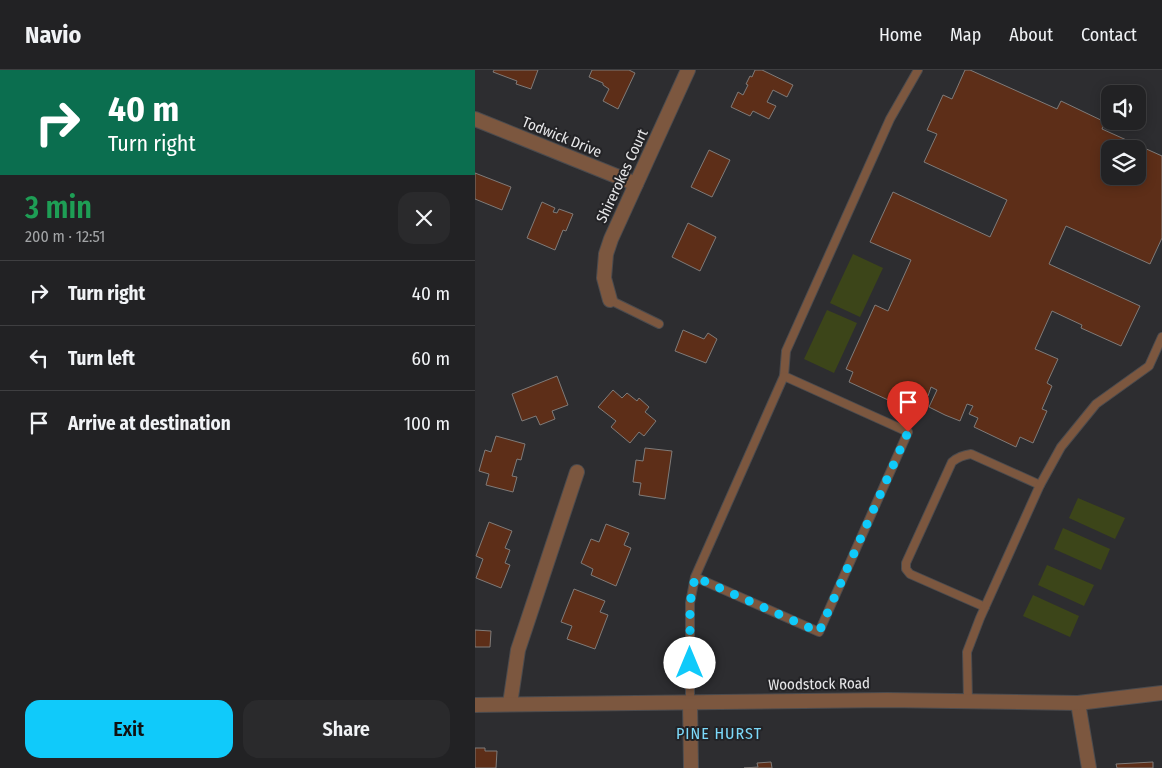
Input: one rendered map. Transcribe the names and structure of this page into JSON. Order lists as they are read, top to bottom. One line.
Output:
{"streets":{"street":["Todwick Drive","Shirerokes Court","Woodstock Road"]},"crossings":[["Todwick Drive","Shirerokes Court"]],"districts":["PINE HURST"],"page":{"header":"Navio","nav":["Home","Map","About","Contact"],"turn":["40 m","Turn right"],"heading":["3 min","200 m · 12:51"],"list":[{"name":"Turn right","value":"40 m"},{"name":"Turn left","value":"60 m"},{"name":"Arrive at destination","value":"100 m"}],"buttons":["Exit","Share"]}}
